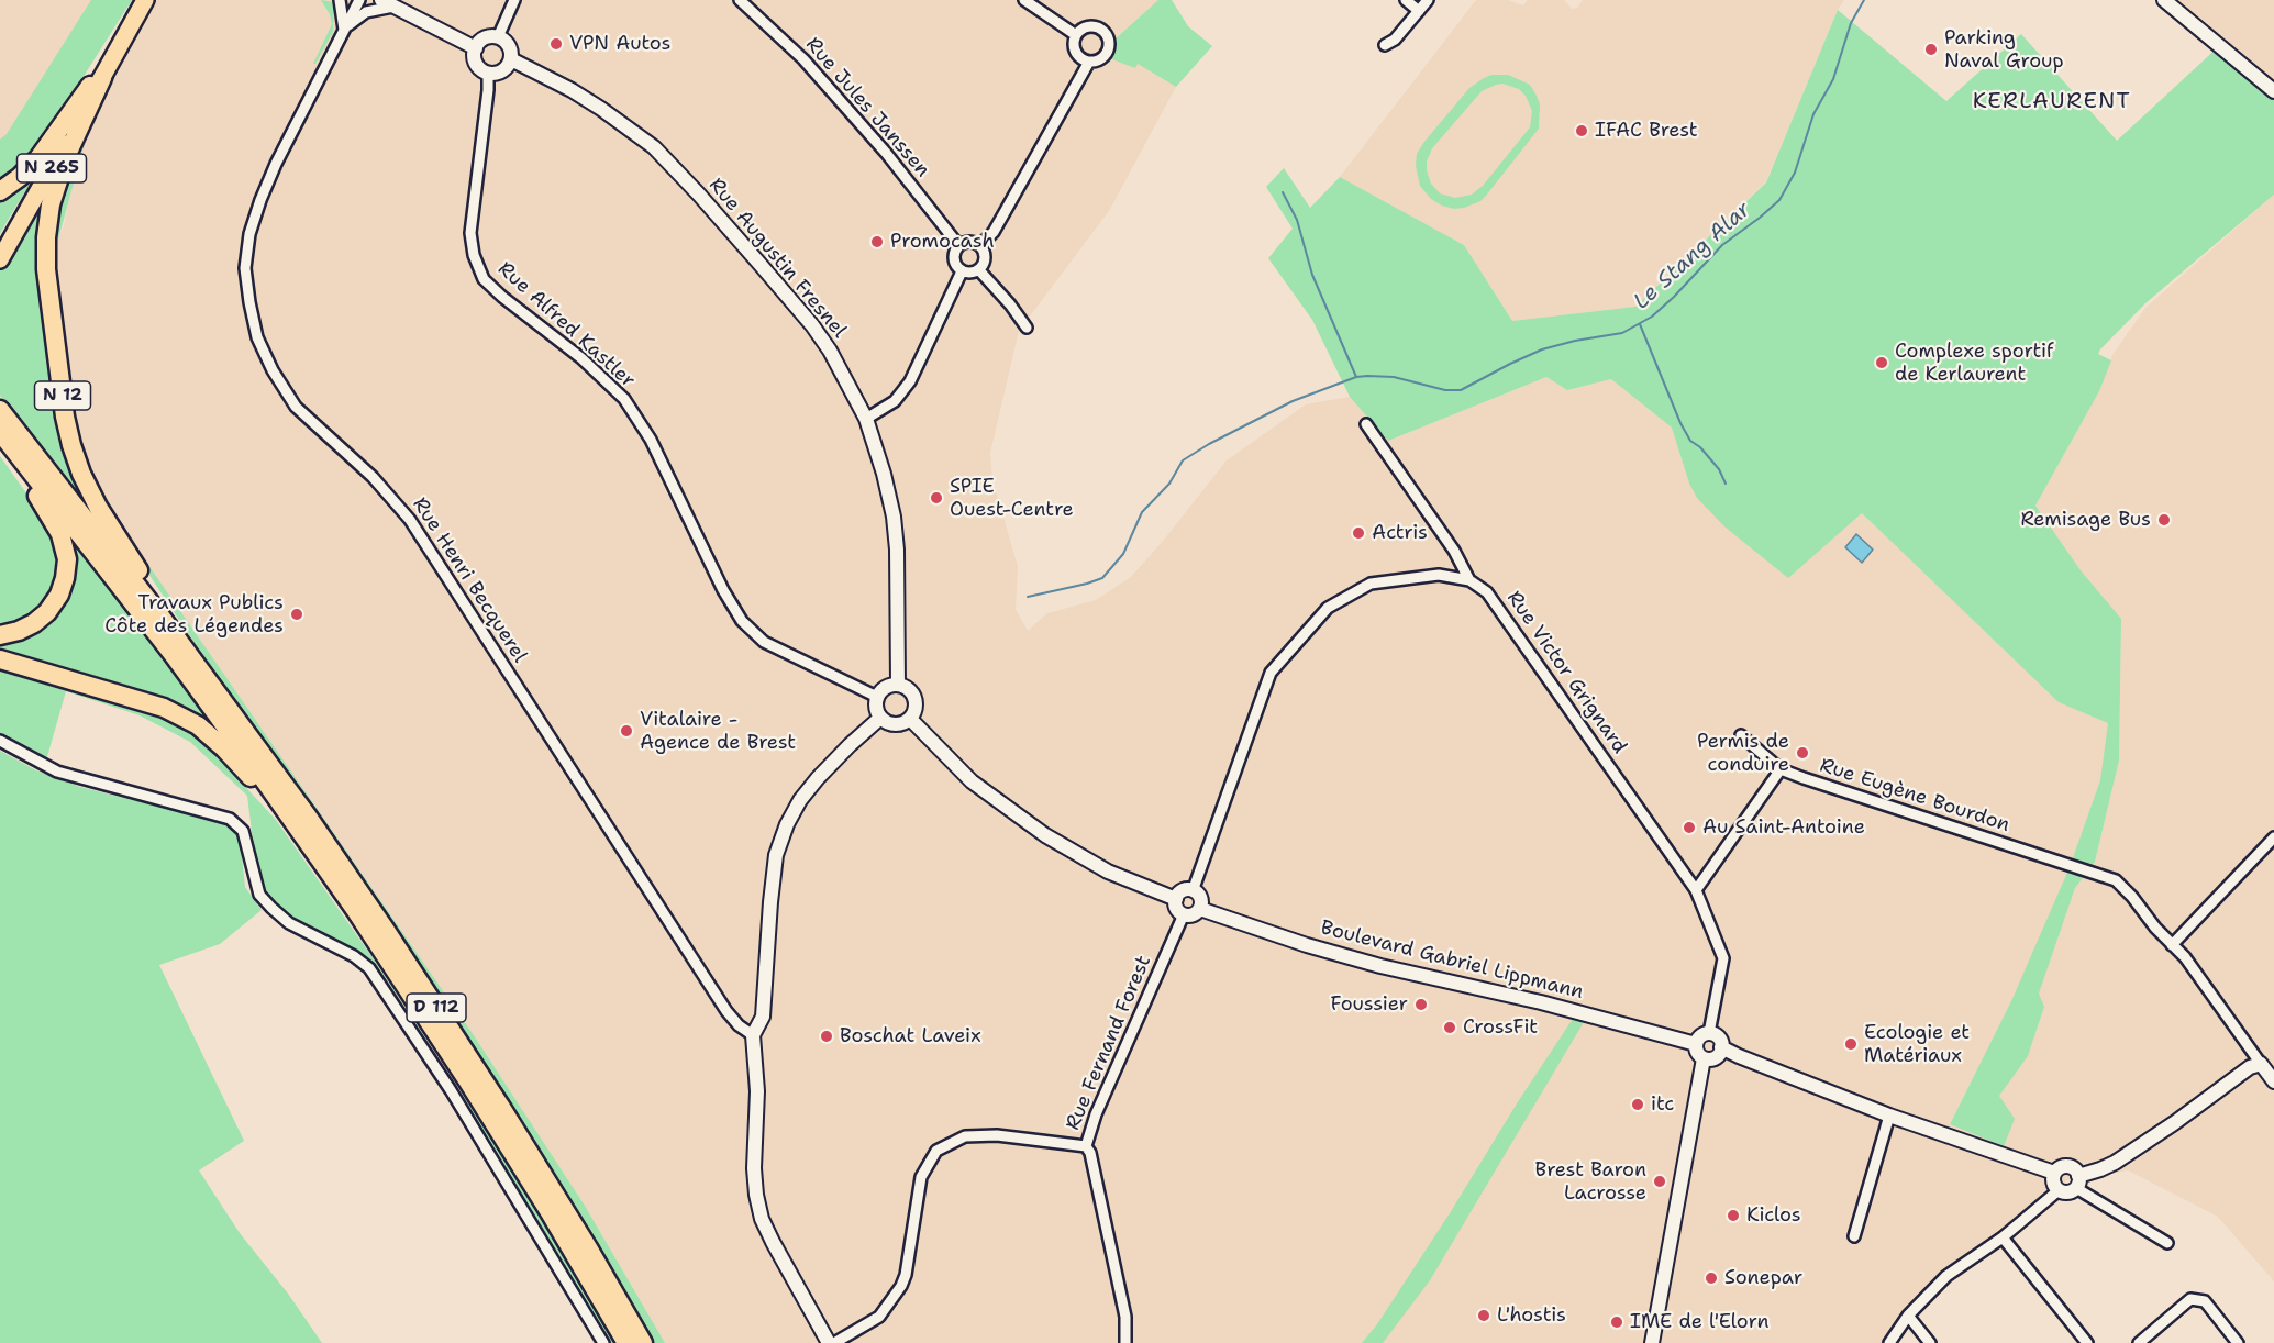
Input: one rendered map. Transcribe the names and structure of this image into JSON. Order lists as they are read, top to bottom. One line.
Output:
{"streets":{"highway":["N 12","D 112"],"main road":["N 265"],"street":["Rue Jules Janssen","Rue Augustin Fresnel","Rue Alfred Kastler","Rue Henri Becquerel","Rue Victor Grignard","Rue Eugène Bourdon","Boulevard Gabriel Lippmann","Rue Fernand Forest"]},"crossings":[["N 265","N 12"],["Rue Augustin Fresnel","Rue Alfred Kastler"],["N 12","D 112"],["Rue Victor Grignard","Boulevard Gabriel Lippmann"],["Boulevard Gabriel Lippmann","Rue Fernand Forest"]],"districts":["KERLAURENT"],"water":["Le Stang Alar"],"places":["VPN Autos","Parking Naval Group","IFAC Brest","Promocash","Complexe sportif de Kerlaurent","SPIE Ouest-Centre","Remisage Bus","Actris","Travaux Publics Côte des Légendes","Vitalaire - Agence de Brest","Permis de conduire","Au Saint-Antoine","Foussier","CrossFit","Boschat Laveix","Ecologie et Matériaux","itc","Brest Baron Lacrosse","Kiclos","Sonepar","L'hostis","IME de l'Elorn"]}
